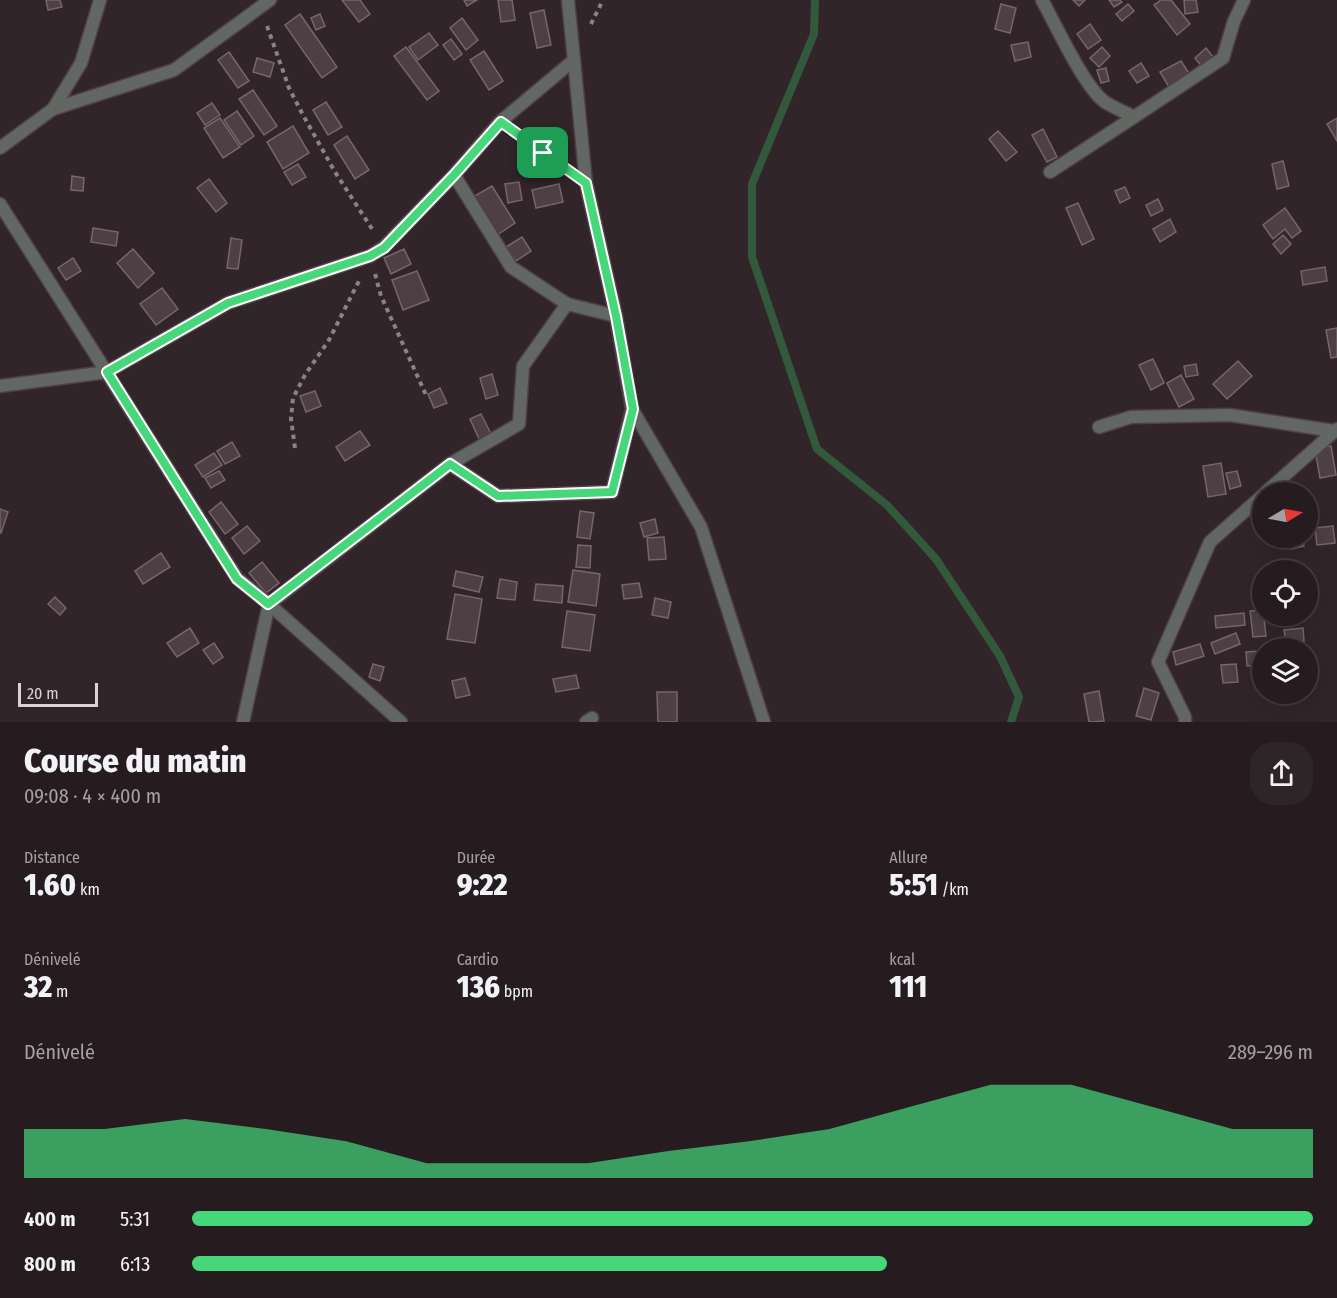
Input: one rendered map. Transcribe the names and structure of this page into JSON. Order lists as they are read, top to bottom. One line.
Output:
{"scale_bar":"20 m","north":"right","page":{"scale":"20 m","heading":["Course du matin","09:08 · 4 × 400 m"],"stats":[["Distance","1.60 km"],["Durée","9:22"],["Allure","5:51 /km"],["Dénivelé","32 m"],["Cardio","136 bpm"],["kcal","111"]],"chart":["Dénivelé","289–296 m"],"list":[{"name":"400 m","note":"5:31"},{"name":"800 m","note":"6:13"}]}}
